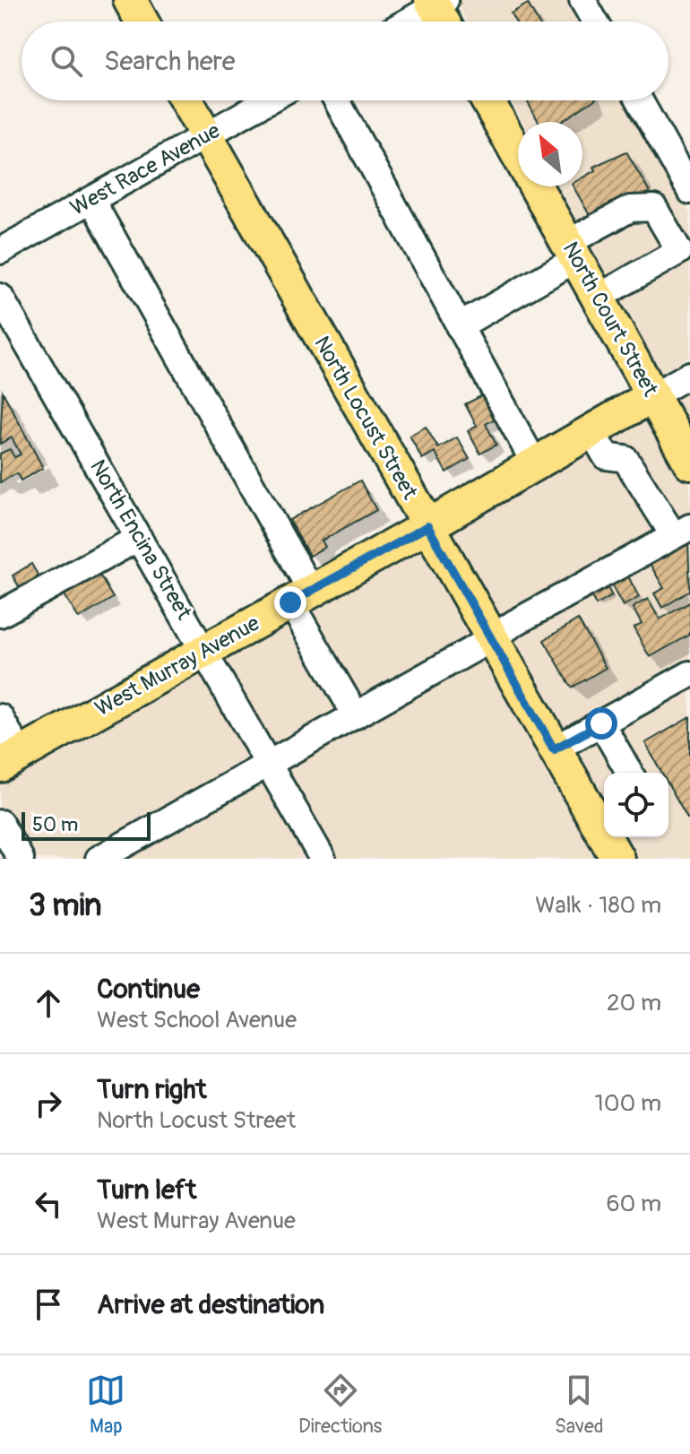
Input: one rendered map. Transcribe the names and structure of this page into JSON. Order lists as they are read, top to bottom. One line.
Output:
{"streets":{"main road":["North Court Street","North Locust Street","West Murray Avenue"],"street":["West Race Avenue","North Encina Street"]},"crossings":[["West Race Avenue","North Locust Street"],["North Court Street","West Murray Avenue"],["North Locust Street","West Murray Avenue"],["North Encina Street","West Murray Avenue"]],"scale_bar":"50 m","north":"top left","page":{"search":"Search here","scale":"50 m","heading":["3 min","Walk · 180 m"],"list":[["Continue","West School Avenue","20 m"],["Turn right","North Locust Street","100 m"],["Turn left","West Murray Avenue","60 m"],"Arrive at destination"],"nav":["Map","Directions","Saved"]}}
